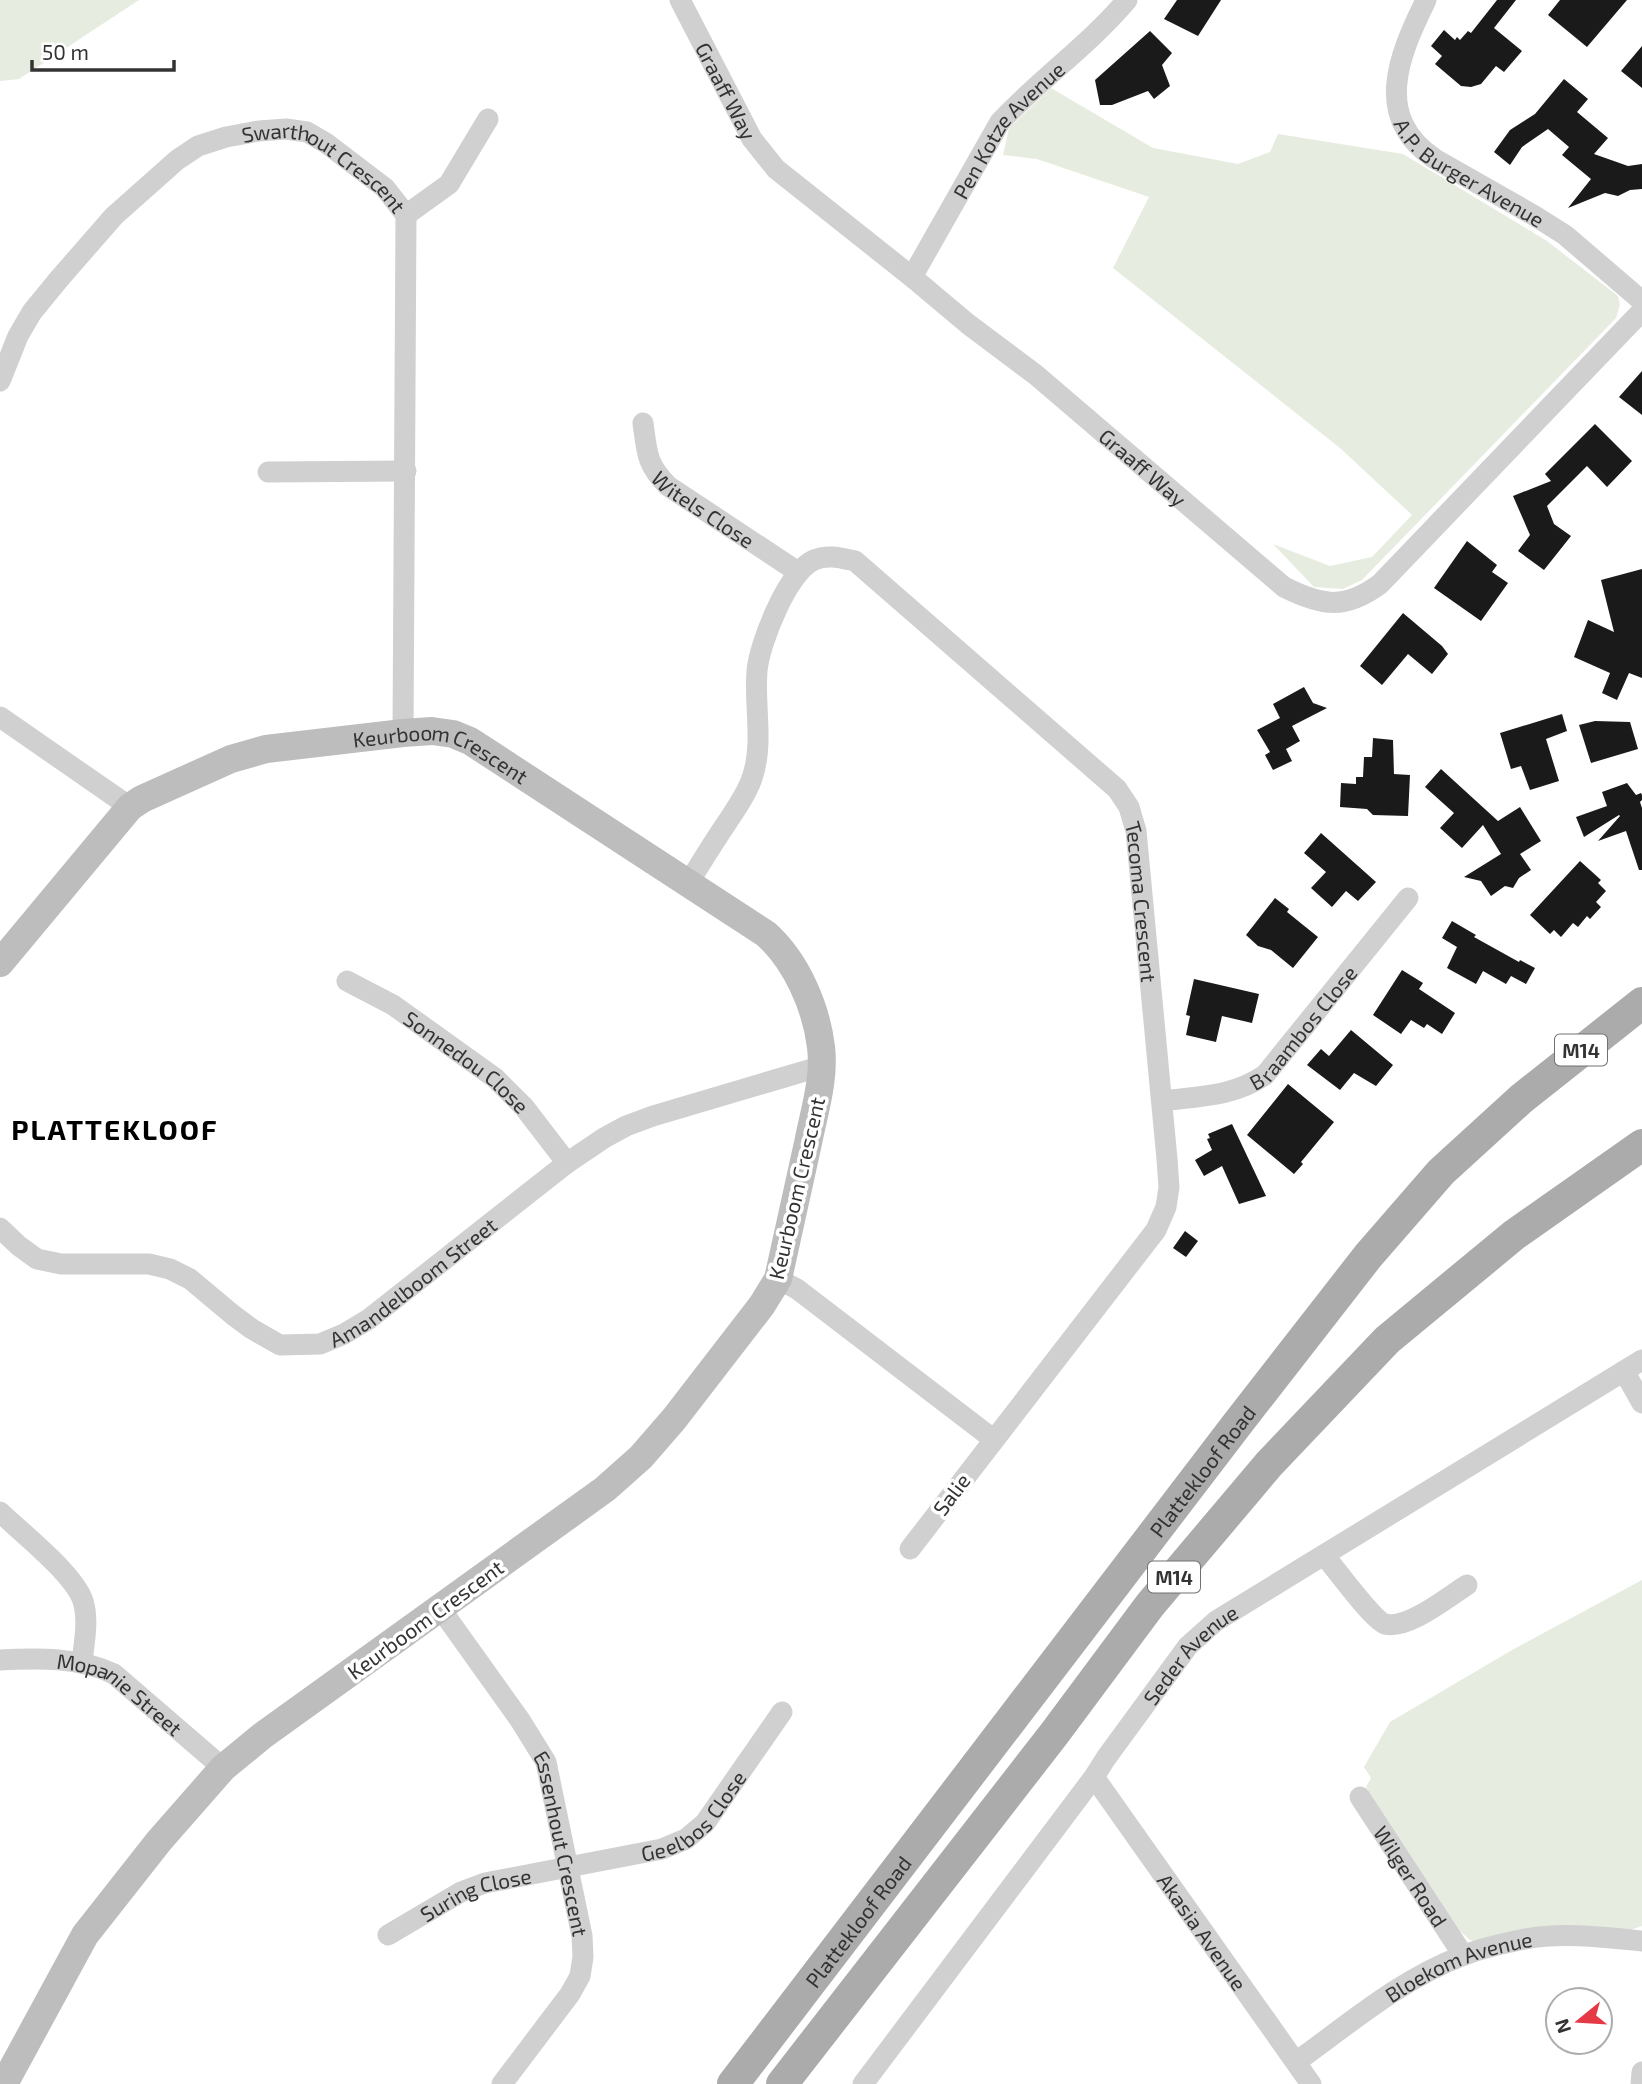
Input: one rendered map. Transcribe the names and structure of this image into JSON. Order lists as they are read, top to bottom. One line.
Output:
{"streets":{"main road":["M14","Plattekloof Road"],"street":["Graaff Way","Pen Kotze Avenue","A.P. Burger Avenue","Swarthout Crescent","Witels Close","Keurboom Crescent","Tecoma Crescent","Braambos Close","Sonnedou Close","Amandelboom Street","Salie","Seder Avenue","Mopanie Street","Geelbos Close","Essenhout Crescent","Wilger Road","Suring Close","Akasia Avenue","Bloekom Avenue"]},"crossings":[["Graaff Way","Pen Kotze Avenue"],["Swarthout Crescent","Keurboom Crescent"],["Witels Close","Tecoma Crescent"],["Keurboom Crescent","Amandelboom Street"],["Keurboom Crescent","Mopanie Street"],["Keurboom Crescent","Essenhout Crescent"],["Tecoma Crescent","Braambos Close"],["Tecoma Crescent","Salie"],["Sonnedou Close","Amandelboom Street"],["Seder Avenue","Akasia Avenue"],["Geelbos Close","Essenhout Crescent"],["Geelbos Close","Suring Close"],["Essenhout Crescent","Suring Close"],["Wilger Road","Bloekom Avenue"],["Akasia Avenue","Bloekom Avenue"]],"districts":["PLATTEKLOOF"],"scale_bar":"50 m","north":"left"}
